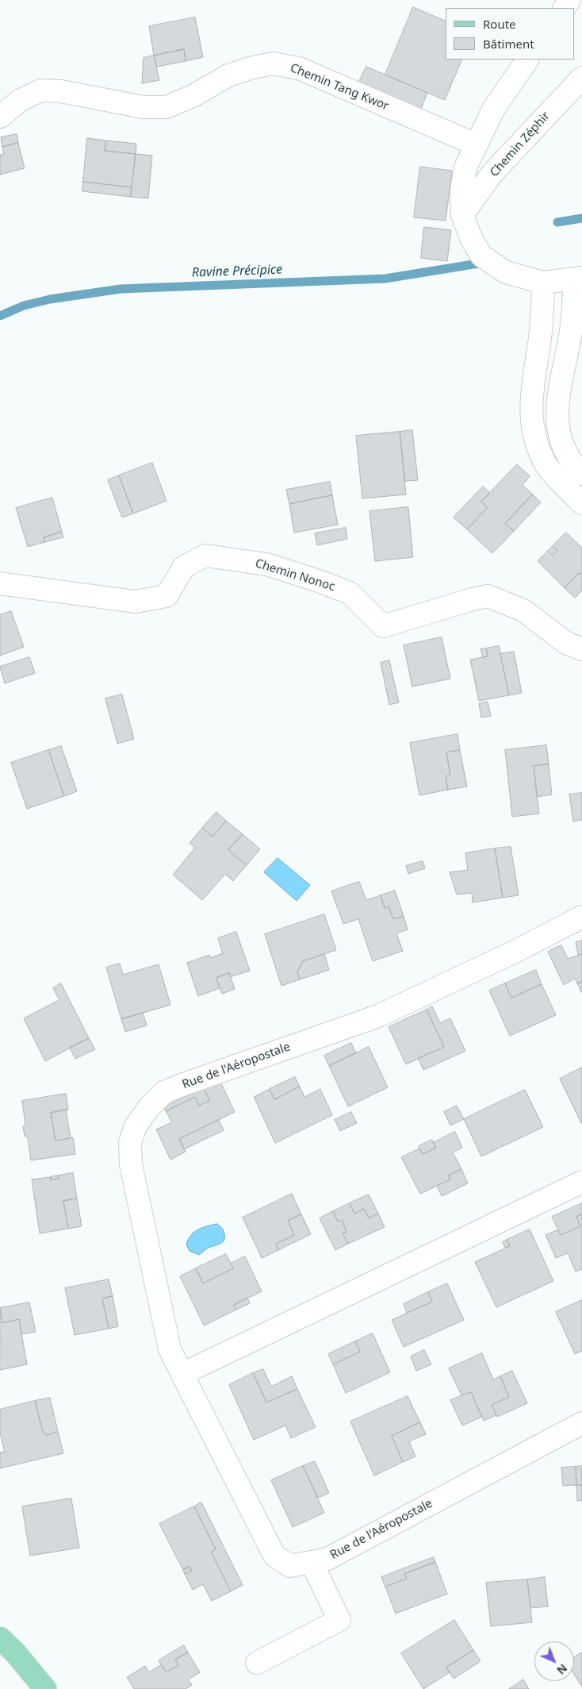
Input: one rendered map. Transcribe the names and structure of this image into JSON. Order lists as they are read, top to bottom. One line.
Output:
{"streets":{"street":["Chemin Tang Kwor","Chemin Zéphir","Chemin Nonoc","Rue de l'Aéropostale"]},"water":["Ravine Précipice"],"legend":["Route","Bâtiment"],"north":"bottom right"}
